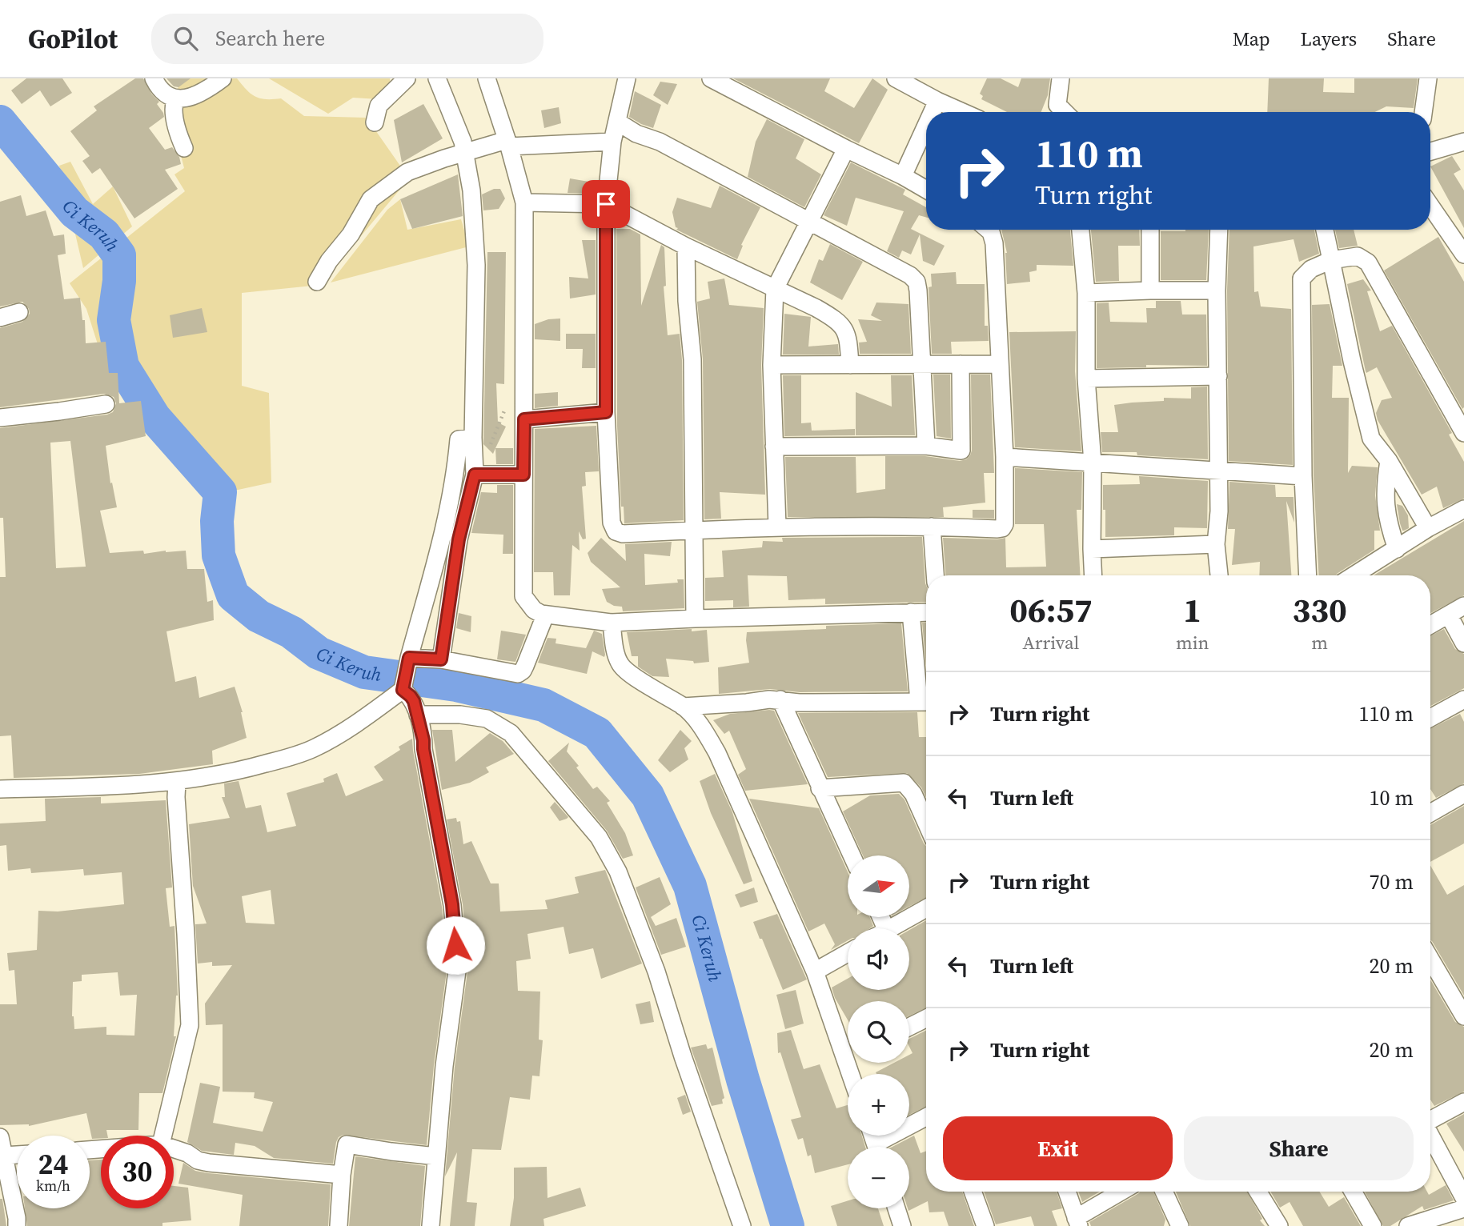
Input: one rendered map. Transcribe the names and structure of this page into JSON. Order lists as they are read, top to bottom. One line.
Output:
{"water":["Ci Keruh"],"north":"right","page":{"header":"GoPilot","search":"Search here","nav":["Map","Layers","Share"],"turn":["110 m","Turn right"],"eta":["06:57","Arrival","1","min","330","m"],"list":[{"name":"Turn right","value":"110 m"},{"name":"Turn left","value":"10 m"},{"name":"Turn right","value":"70 m"},{"name":"Turn left","value":"20 m"},{"name":"Turn right","value":"20 m"}],"map_buttons":["+","−"],"buttons":["Exit","Share"],"speed":"24 km/h","limit":"30"}}
